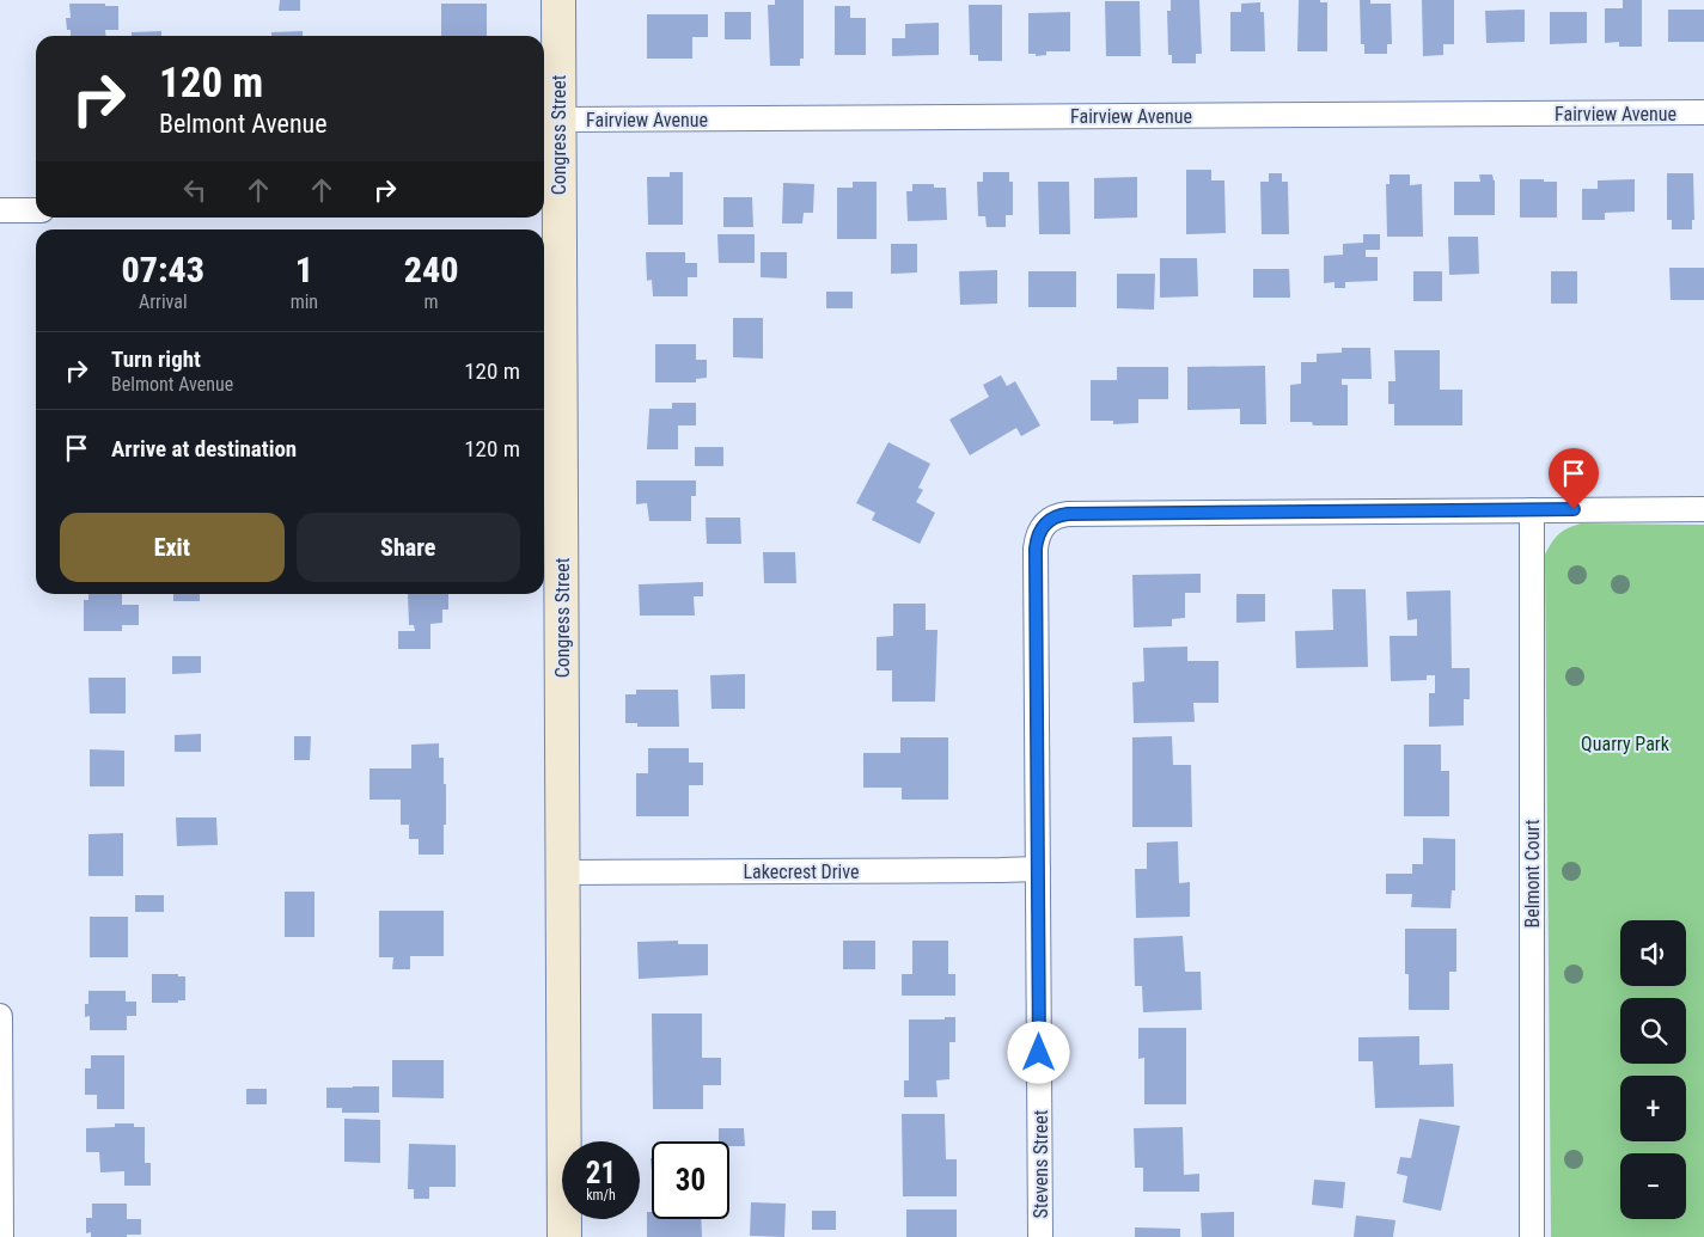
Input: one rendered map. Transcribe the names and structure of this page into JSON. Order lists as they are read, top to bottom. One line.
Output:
{"streets":{"street":["Fairview Avenue","Congress Street","Lakecrest Drive","Belmont Court","Stevens Street"]},"crossings":[["Fairview Avenue","Congress Street"],["Congress Street","Lakecrest Drive"],["Lakecrest Drive","Stevens Street"],["Belmont Court","Stevens Street"]],"parks":["Quarry Park"],"page":{"turn":["120 m","Belmont Avenue"],"eta":["07:43","Arrival","1","min","240","m"],"list":[{"name":"Turn right","note":"Belmont Avenue","value":"120 m"},{"name":"Arrive at destination","value":"120 m"}],"buttons":["Exit","Share"],"map_buttons":["+","−"],"speed":"21 km/h","limit":"30"}}
